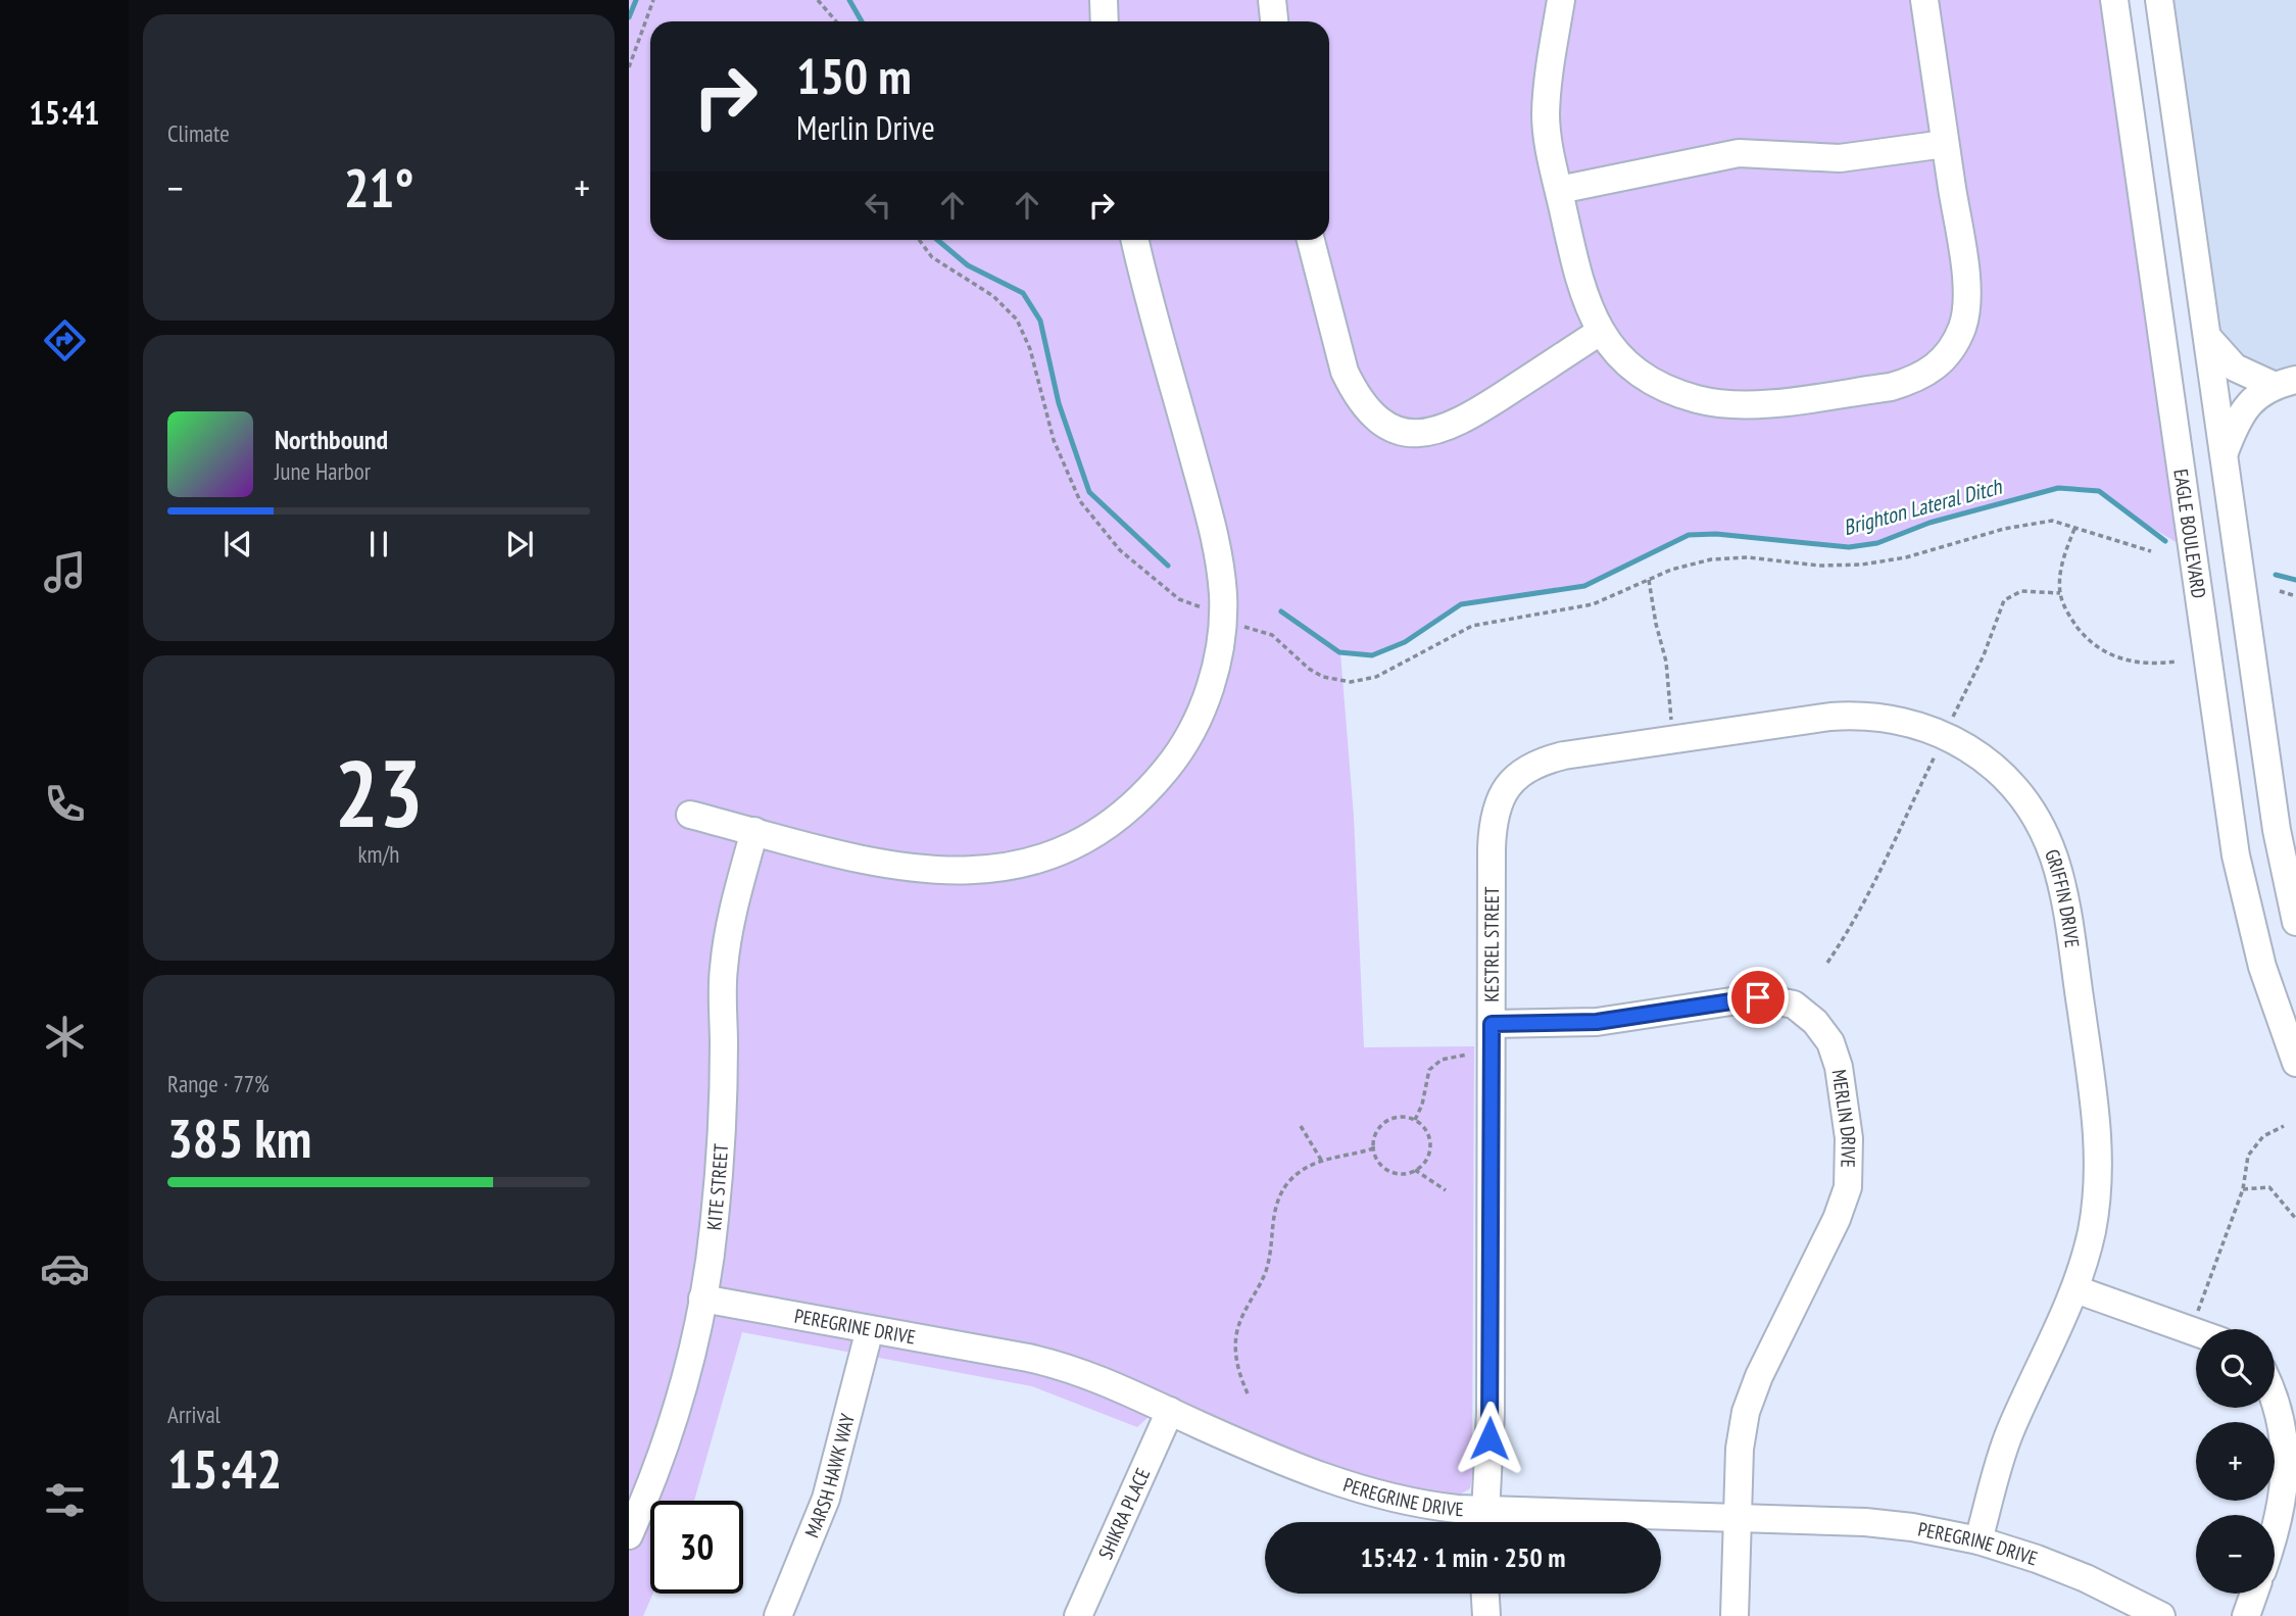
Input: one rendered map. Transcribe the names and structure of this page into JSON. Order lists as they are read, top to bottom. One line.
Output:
{"streets":{"street":["EAGLE BOULEVARD","GRIFFIN DRIVE","KESTREL STREET","MERLIN DRIVE","KITE STREET","PEREGRINE DRIVE","MARSH HAWK WAY","SHIKRA PLACE"]},"crossings":[["GRIFFIN DRIVE","KESTREL STREET"],["GRIFFIN DRIVE","PEREGRINE DRIVE"],["KESTREL STREET","MERLIN DRIVE"],["KESTREL STREET","PEREGRINE DRIVE"],["MERLIN DRIVE","PEREGRINE DRIVE"],["KITE STREET","PEREGRINE DRIVE"],["PEREGRINE DRIVE","MARSH HAWK WAY"],["PEREGRINE DRIVE","SHIKRA PLACE"]],"water":["Brighton Lateral Ditch"],"page":{"tabs":"15:41","tile":["Climate",["23","km/h"],["Range · 77%","385 km"],["Arrival","15:42"]],"turn":["150 m","Merlin Drive"],"heat":["−","21°","+"],"song":["Northbound","June Harbor"],"map_buttons":["+","−"],"limit":"30","trip":"15:42 · 1 min · 250 m"}}
